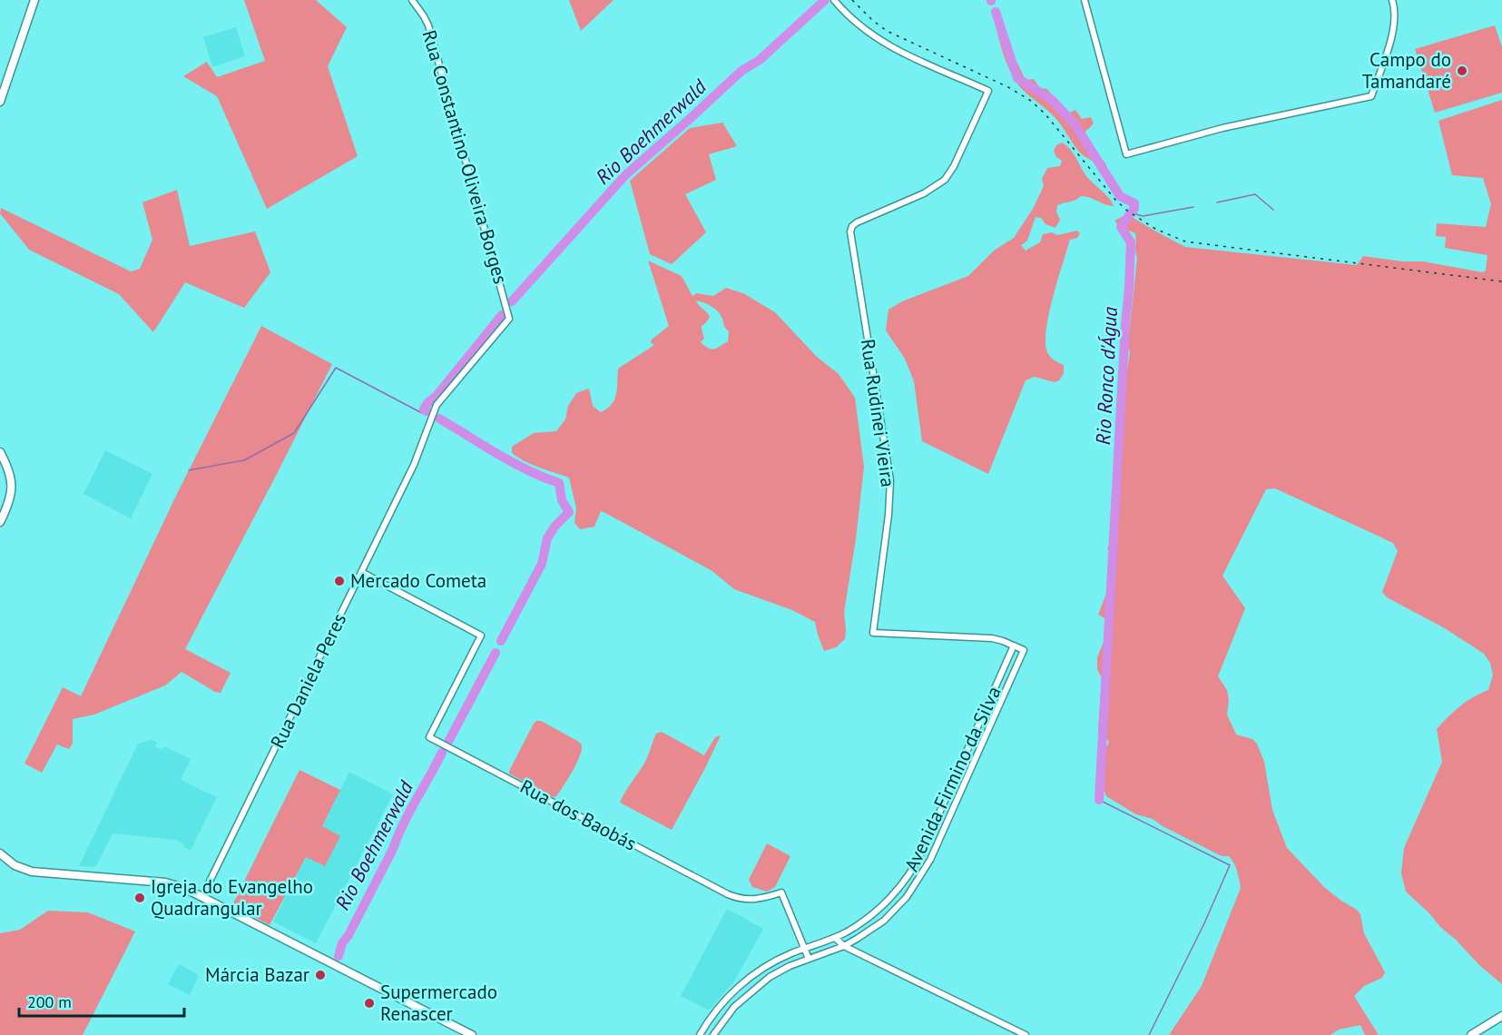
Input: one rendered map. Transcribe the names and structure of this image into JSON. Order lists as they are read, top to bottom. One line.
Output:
{"streets":{"street":["Rua Constantino Oliveira Borges","Rua Rudinei Vieira","Rua Daniela Peres","Avenida Firmino da Silva","Rua dos Baobás"]},"crossings":[["Rua Constantino Oliveira Borges","Rua Daniela Peres"],["Rua Rudinei Vieira","Avenida Firmino da Silva"],["Rua Daniela Peres","Rua dos Baobás"],["Avenida Firmino da Silva","Rua dos Baobás"]],"water":["Rio Boehmerwald","Rio Ronco d'Água"],"places":["Campo do Tamandaré","Mercado Cometa","Igreja do Evangelho Quadrangular","Márcia Bazar","Supermercado Renascer"],"scale_bar":"200 m"}
